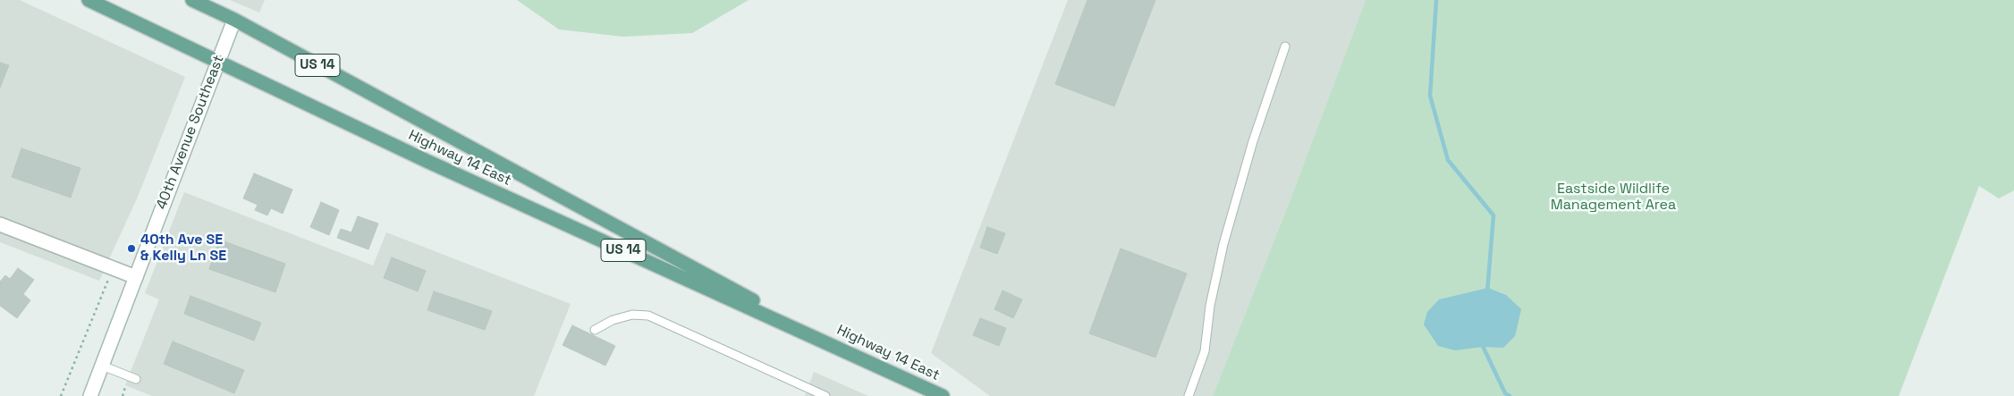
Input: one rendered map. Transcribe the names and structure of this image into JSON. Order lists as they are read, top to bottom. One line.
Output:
{"streets":{"main road":["US 14","Highway 14 East"],"street":["40th Avenue Southeast"]},"crossings":[["40th Avenue Southeast","Highway 14 East"]],"parks":["Eastside Wildlife Management Area"],"places":["40th Ave SE & Kelly Ln SE"]}
